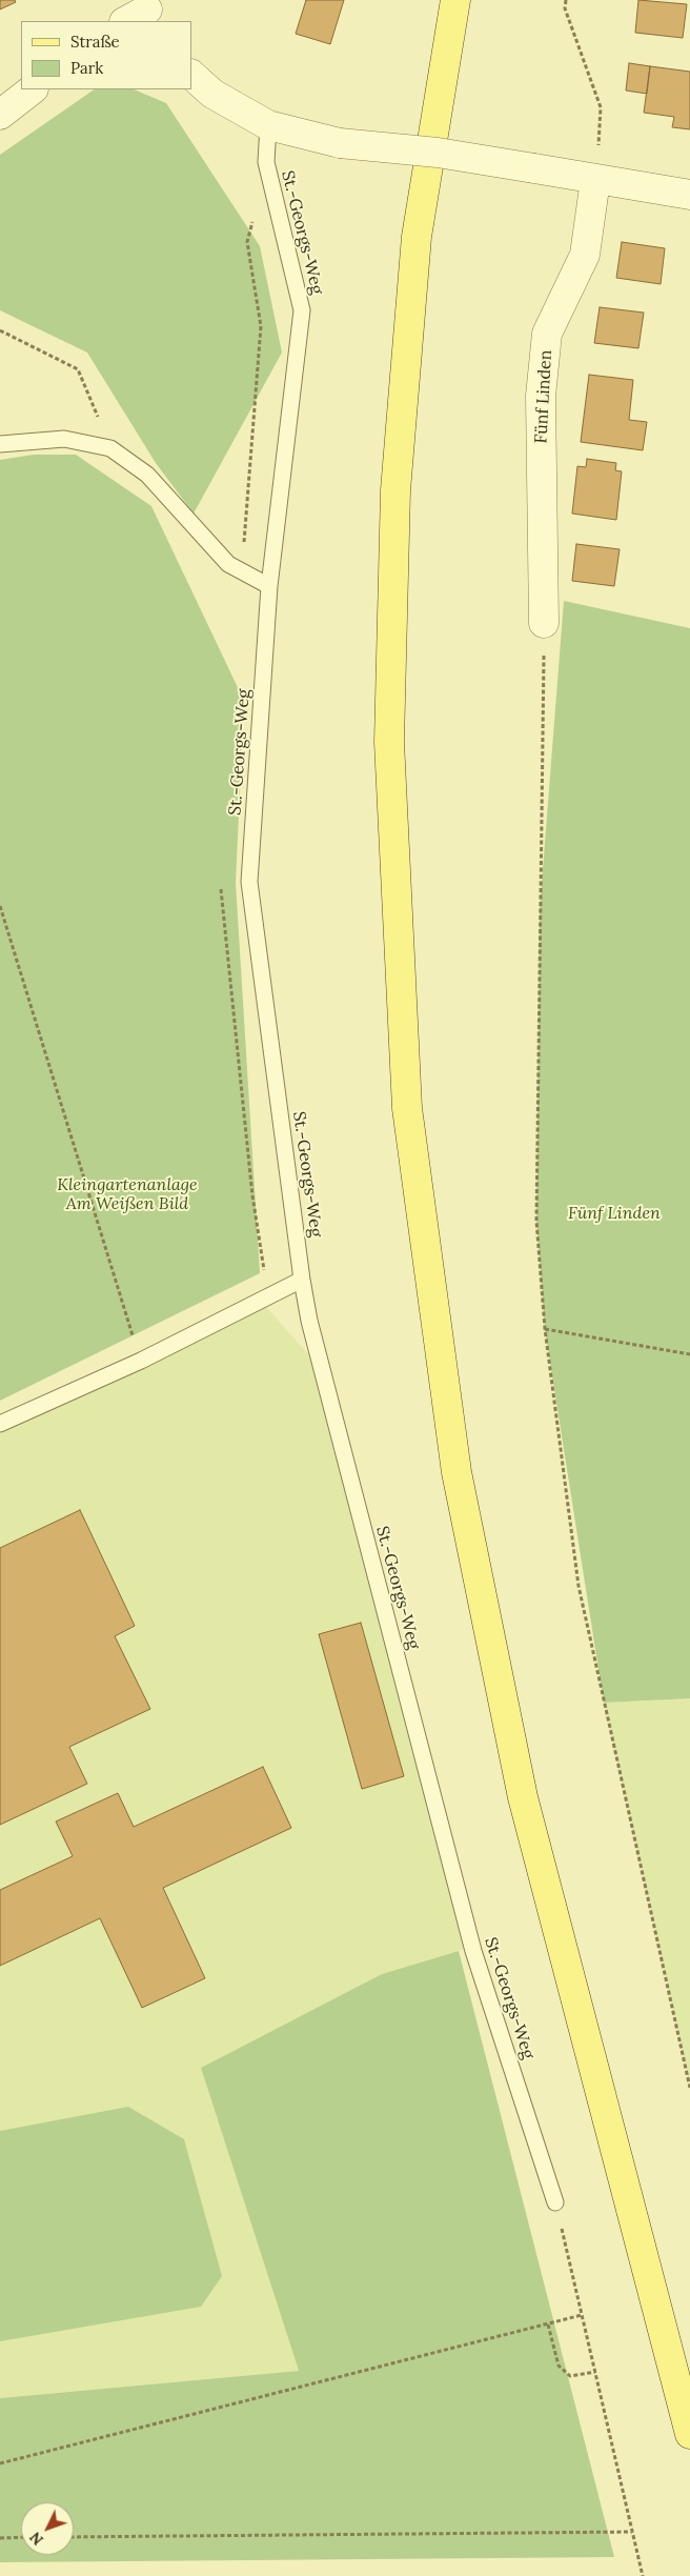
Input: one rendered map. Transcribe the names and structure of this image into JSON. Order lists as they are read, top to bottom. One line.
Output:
{"streets":{"street":["Fünf Linden"],"lane":["St.-Georgs-Weg"]},"parks":["Kleingartenanlage Am Weißen Bild","Fünf Linden"],"legend":["Straße","Park"],"north":"bottom left"}
